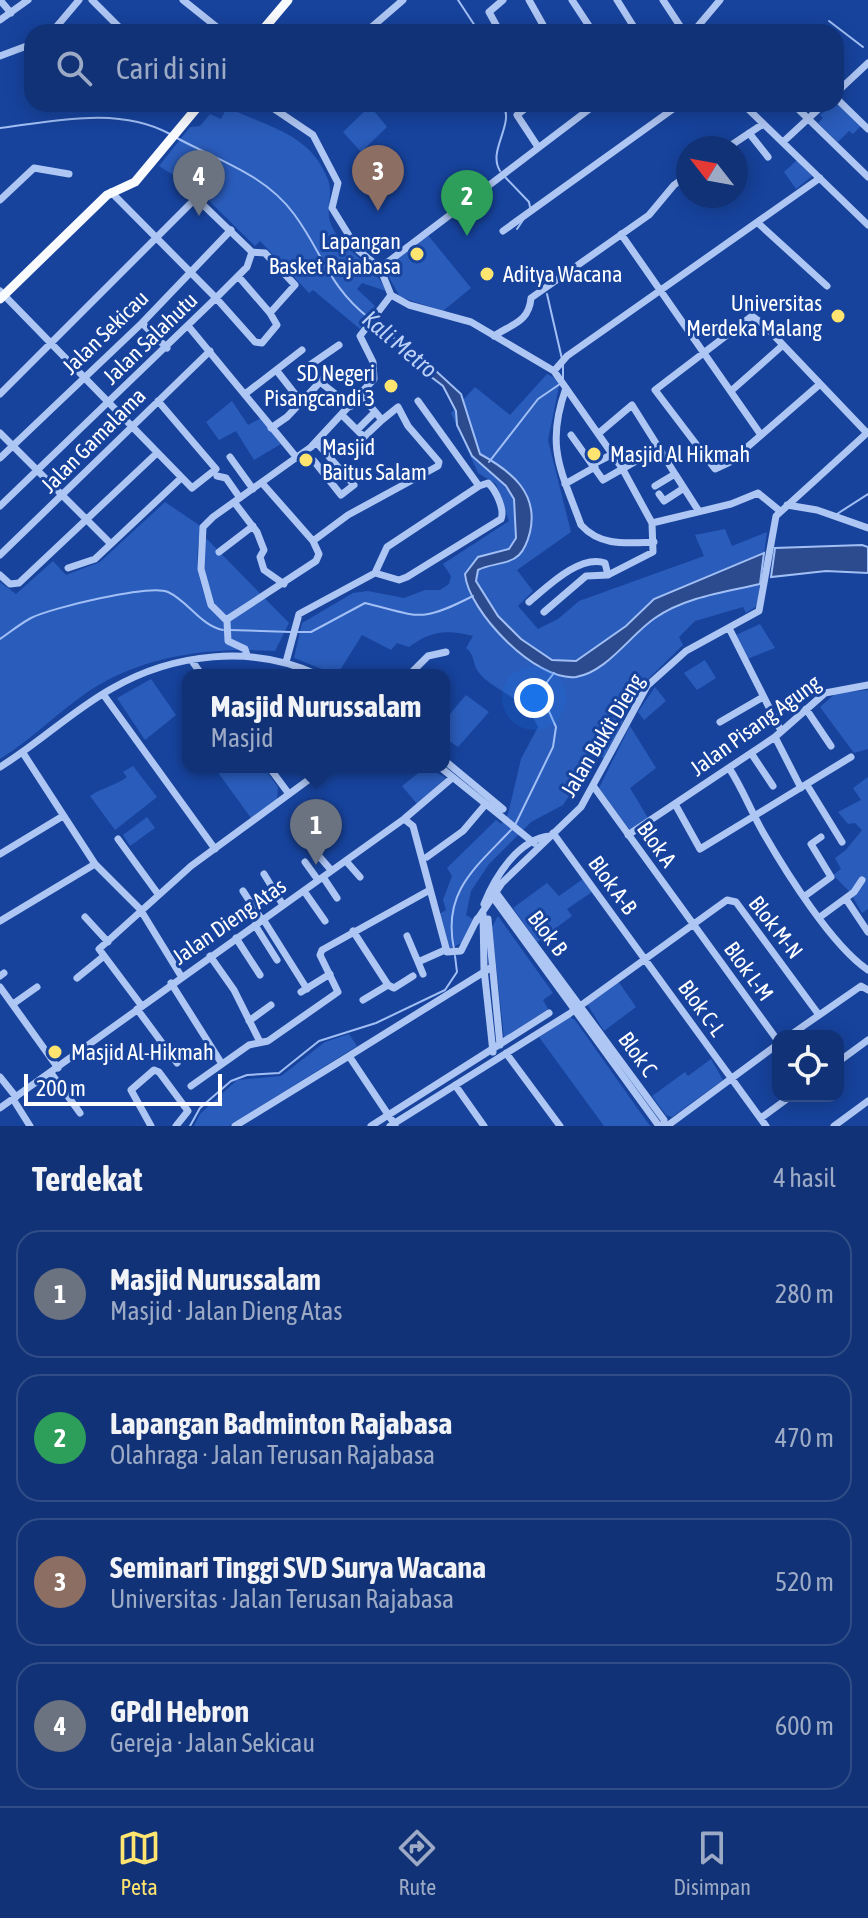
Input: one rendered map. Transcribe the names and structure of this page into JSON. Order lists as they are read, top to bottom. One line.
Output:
{"streets":{"street":["Jalan Sekicau","Jalan Salahutu","Jalan Gamalama","Jalan Pisang Agung","Jalan Bukit Dieng","Blok A","Blok A-B","Jalan Dieng Atas","Blok M-N","Blok L-M","Blok C-L"]},"crossings":[["Jalan Sekicau","Jalan Salahutu"],["Jalan Pisang Agung","Blok A"],["Jalan Bukit Dieng","Blok A"],["Jalan Bukit Dieng","Blok A-B"],["Blok A","Blok M-N"],["Blok A","Blok L-M"],["Blok A-B","Blok C-L"],["Blok M-N","Blok L-M"]],"water":["Kali Metro"],"places":["Lapangan Basket Rajabasa","Aditya Wacana","Universitas Merdeka Malang","SD Negeri Pisangcandi 3","Masjid Al Hikmah","Masjid Baitus Salam","Masjid Al-Hikmah"],"scale_bar":"200 m","north":"top left","page":{"search":"Cari di sini","pins":["3","4","2","1"],"popup":["Masjid Nurussalam","Masjid"],"scale":"200 m","heading":["Terdekat","4 hasil"],"list":[{"mark":"1","name":"Masjid Nurussalam","note":"Masjid · Jalan Dieng Atas","value":"280 m"},{"mark":"2","name":"Lapangan Badminton Rajabasa","note":"Olahraga · Jalan Terusan Rajabasa","value":"470 m"},{"mark":"3","name":"Seminari Tinggi SVD Surya Wacana","note":"Universitas · Jalan Terusan Rajabasa","value":"520 m"},{"mark":"4","name":"GPdI Hebron","note":"Gereja · Jalan Sekicau","value":"600 m"}],"nav":["Peta","Rute","Disimpan"]}}
